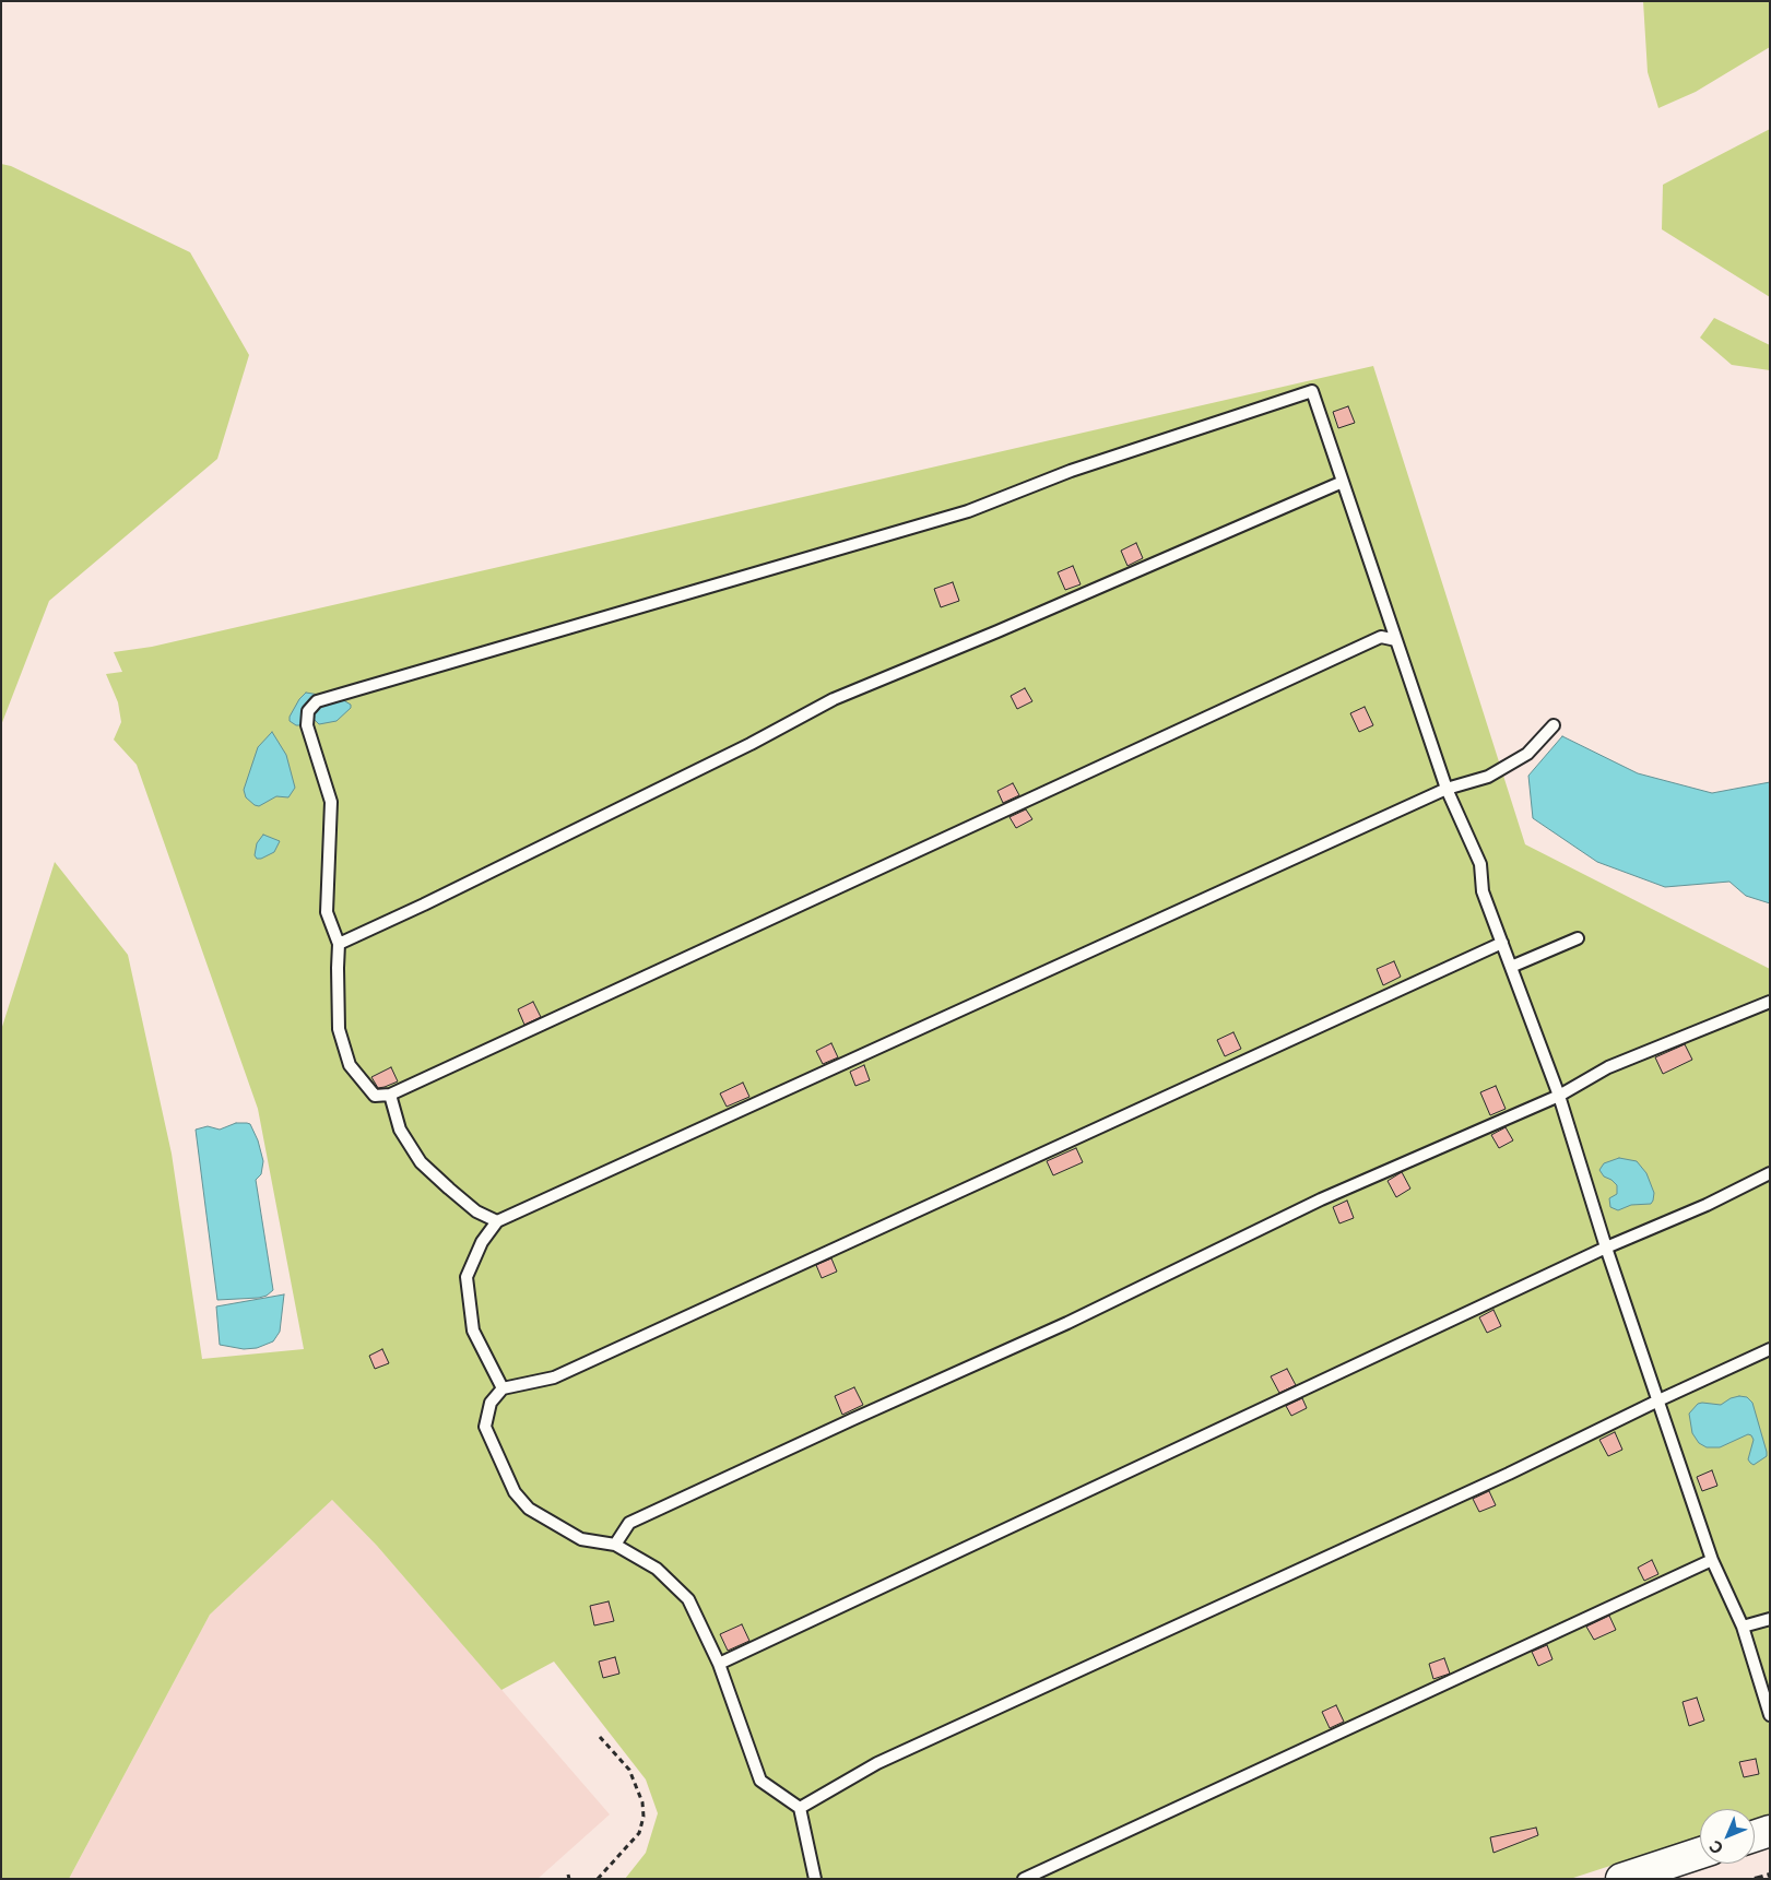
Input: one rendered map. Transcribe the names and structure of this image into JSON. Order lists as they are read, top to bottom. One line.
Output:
{"north":"bottom left"}
